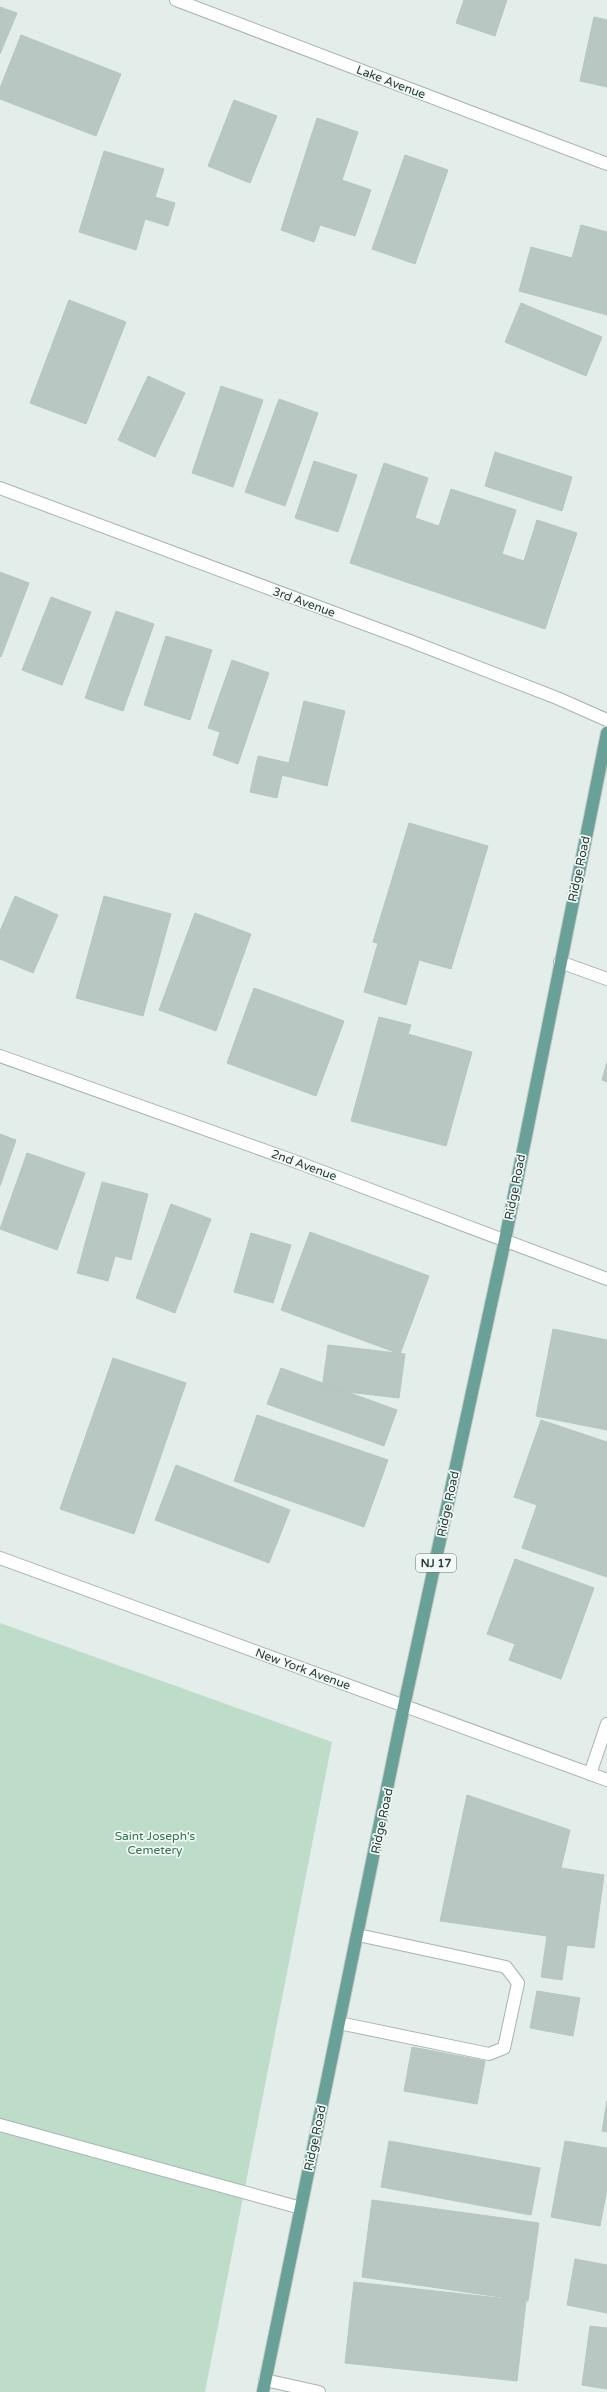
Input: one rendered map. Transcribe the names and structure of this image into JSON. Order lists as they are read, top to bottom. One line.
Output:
{"streets":{"main road":["Ridge Road","NJ 17"],"street":["Lake Avenue","3rd Avenue","2nd Avenue","New York Avenue"]},"crossings":[["Ridge Road","2nd Avenue"],["Ridge Road","New York Avenue"]],"parks":["Saint Joseph's Cemetery"]}
